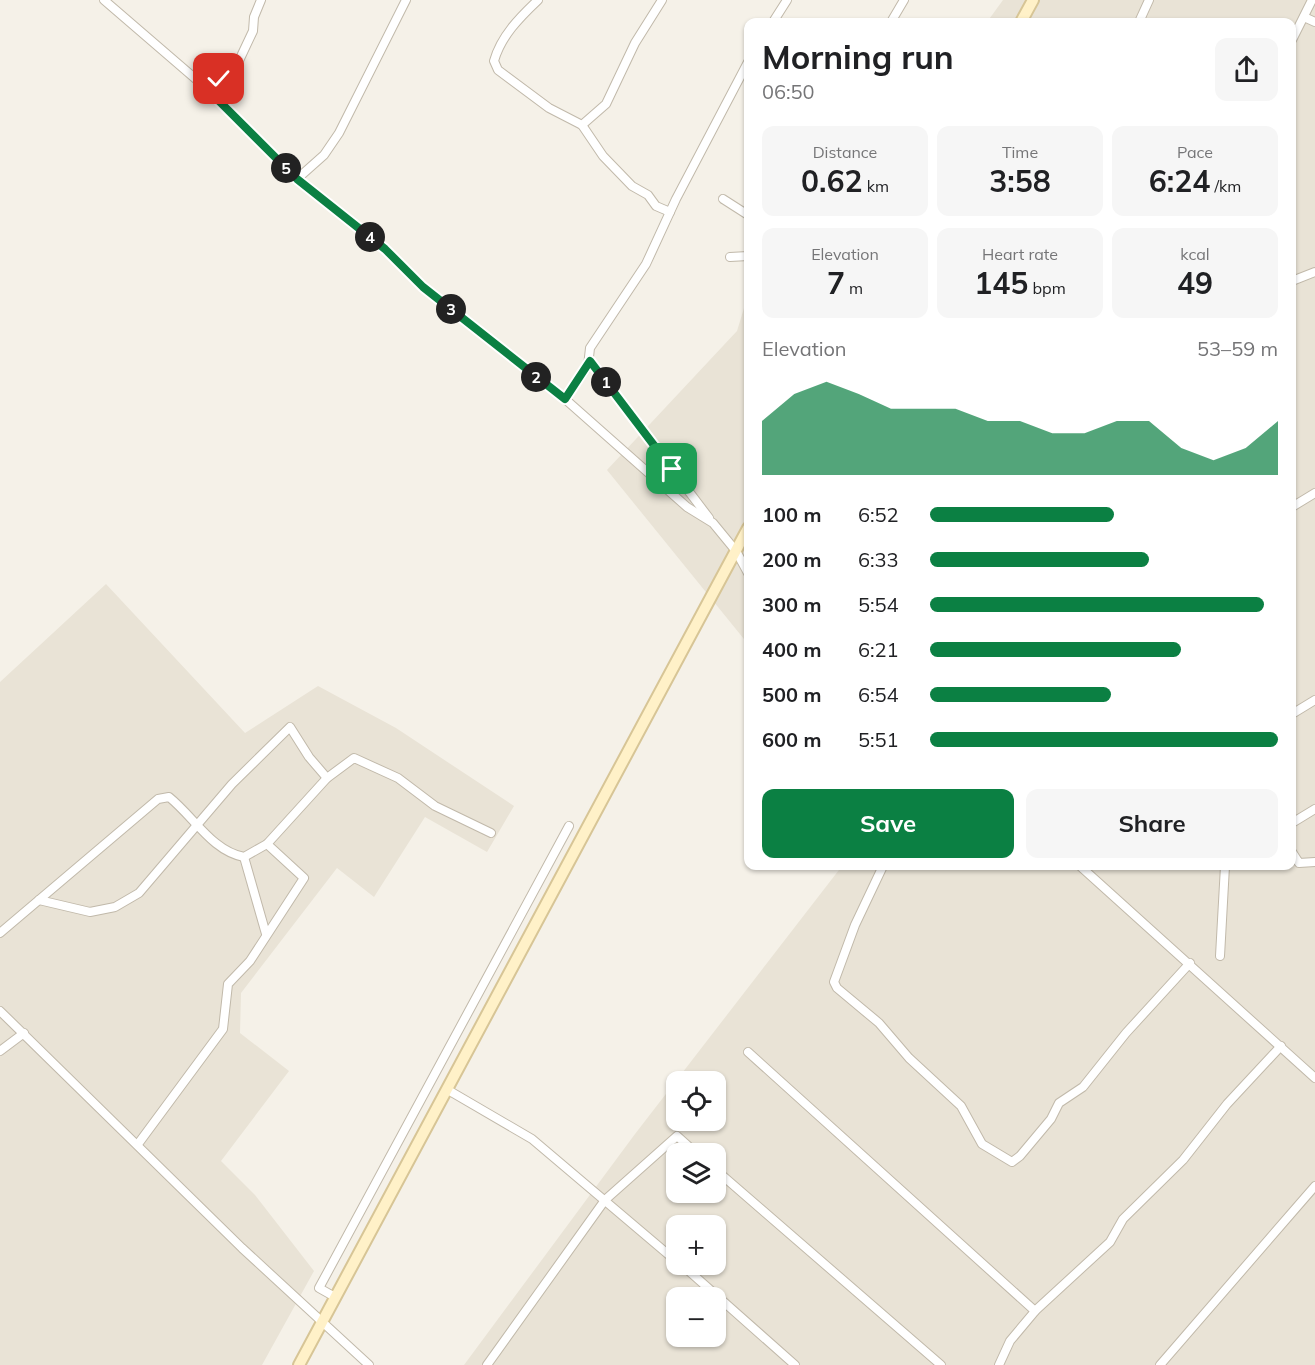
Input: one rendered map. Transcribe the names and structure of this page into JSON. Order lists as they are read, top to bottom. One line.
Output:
{"page":{"heading":["Morning run","06:50"],"stats":[["Distance","0.62 km"],["Time","3:58"],["Pace","6:24 /km"],["Elevation","7 m"],["Heart rate","145 bpm"],["kcal","49"]],"pins":["5","4","3","2","1"],"chart":["Elevation","53–59 m"],"list":[{"name":"100 m","note":"6:52"},{"name":"200 m","note":"6:33"},{"name":"300 m","note":"5:54"},{"name":"400 m","note":"6:21"},{"name":"500 m","note":"6:54"},{"name":"600 m","note":"5:51"}],"buttons":["Save","Share"],"map_buttons":["+","−"]}}
